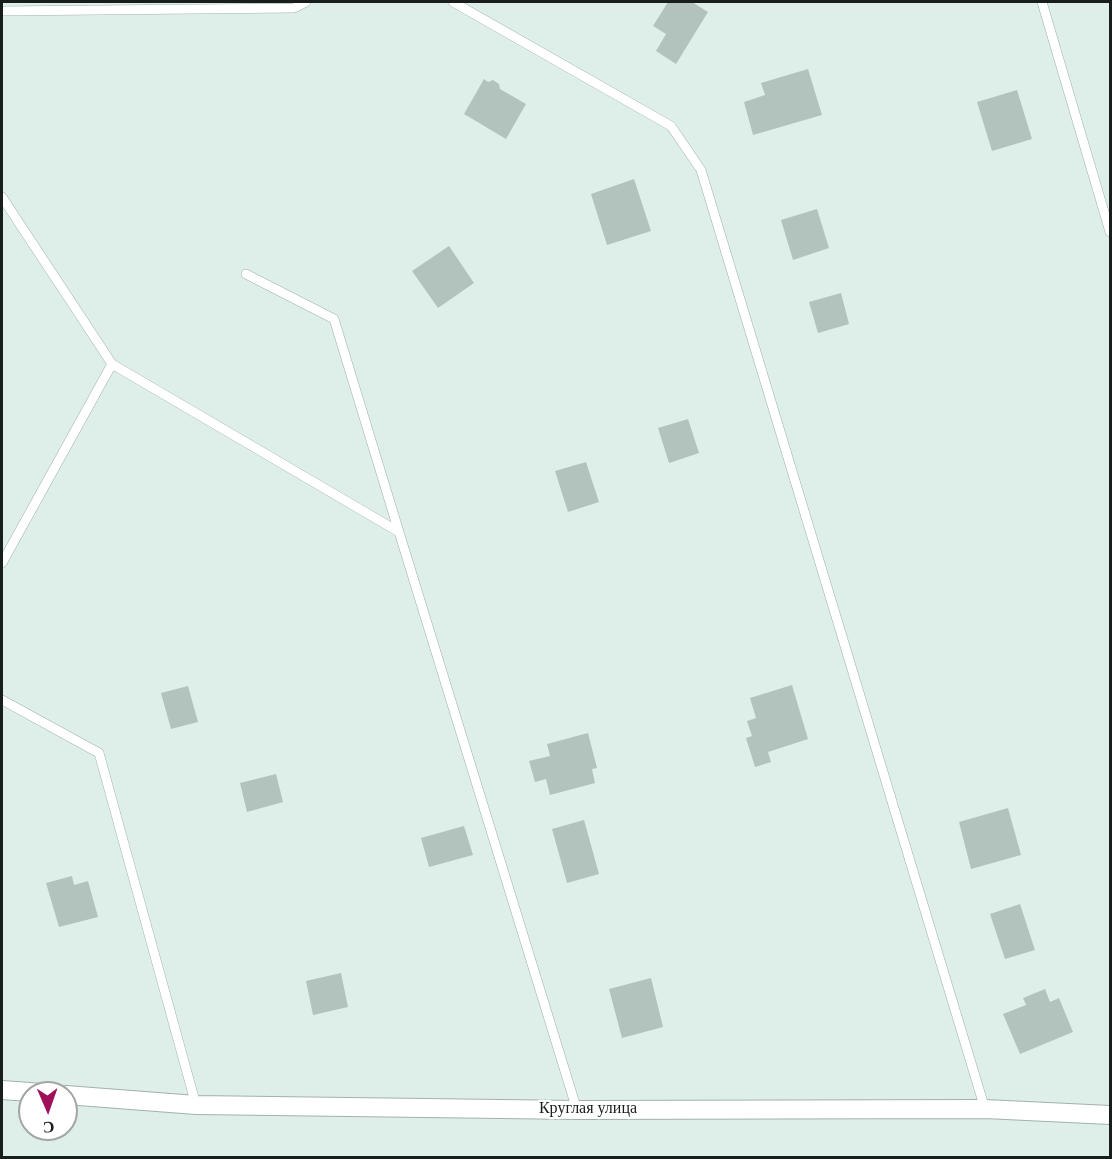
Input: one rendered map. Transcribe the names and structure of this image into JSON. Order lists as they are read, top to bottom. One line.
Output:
{"streets":{"street":["Круглая улица"]},"north":"bottom"}
